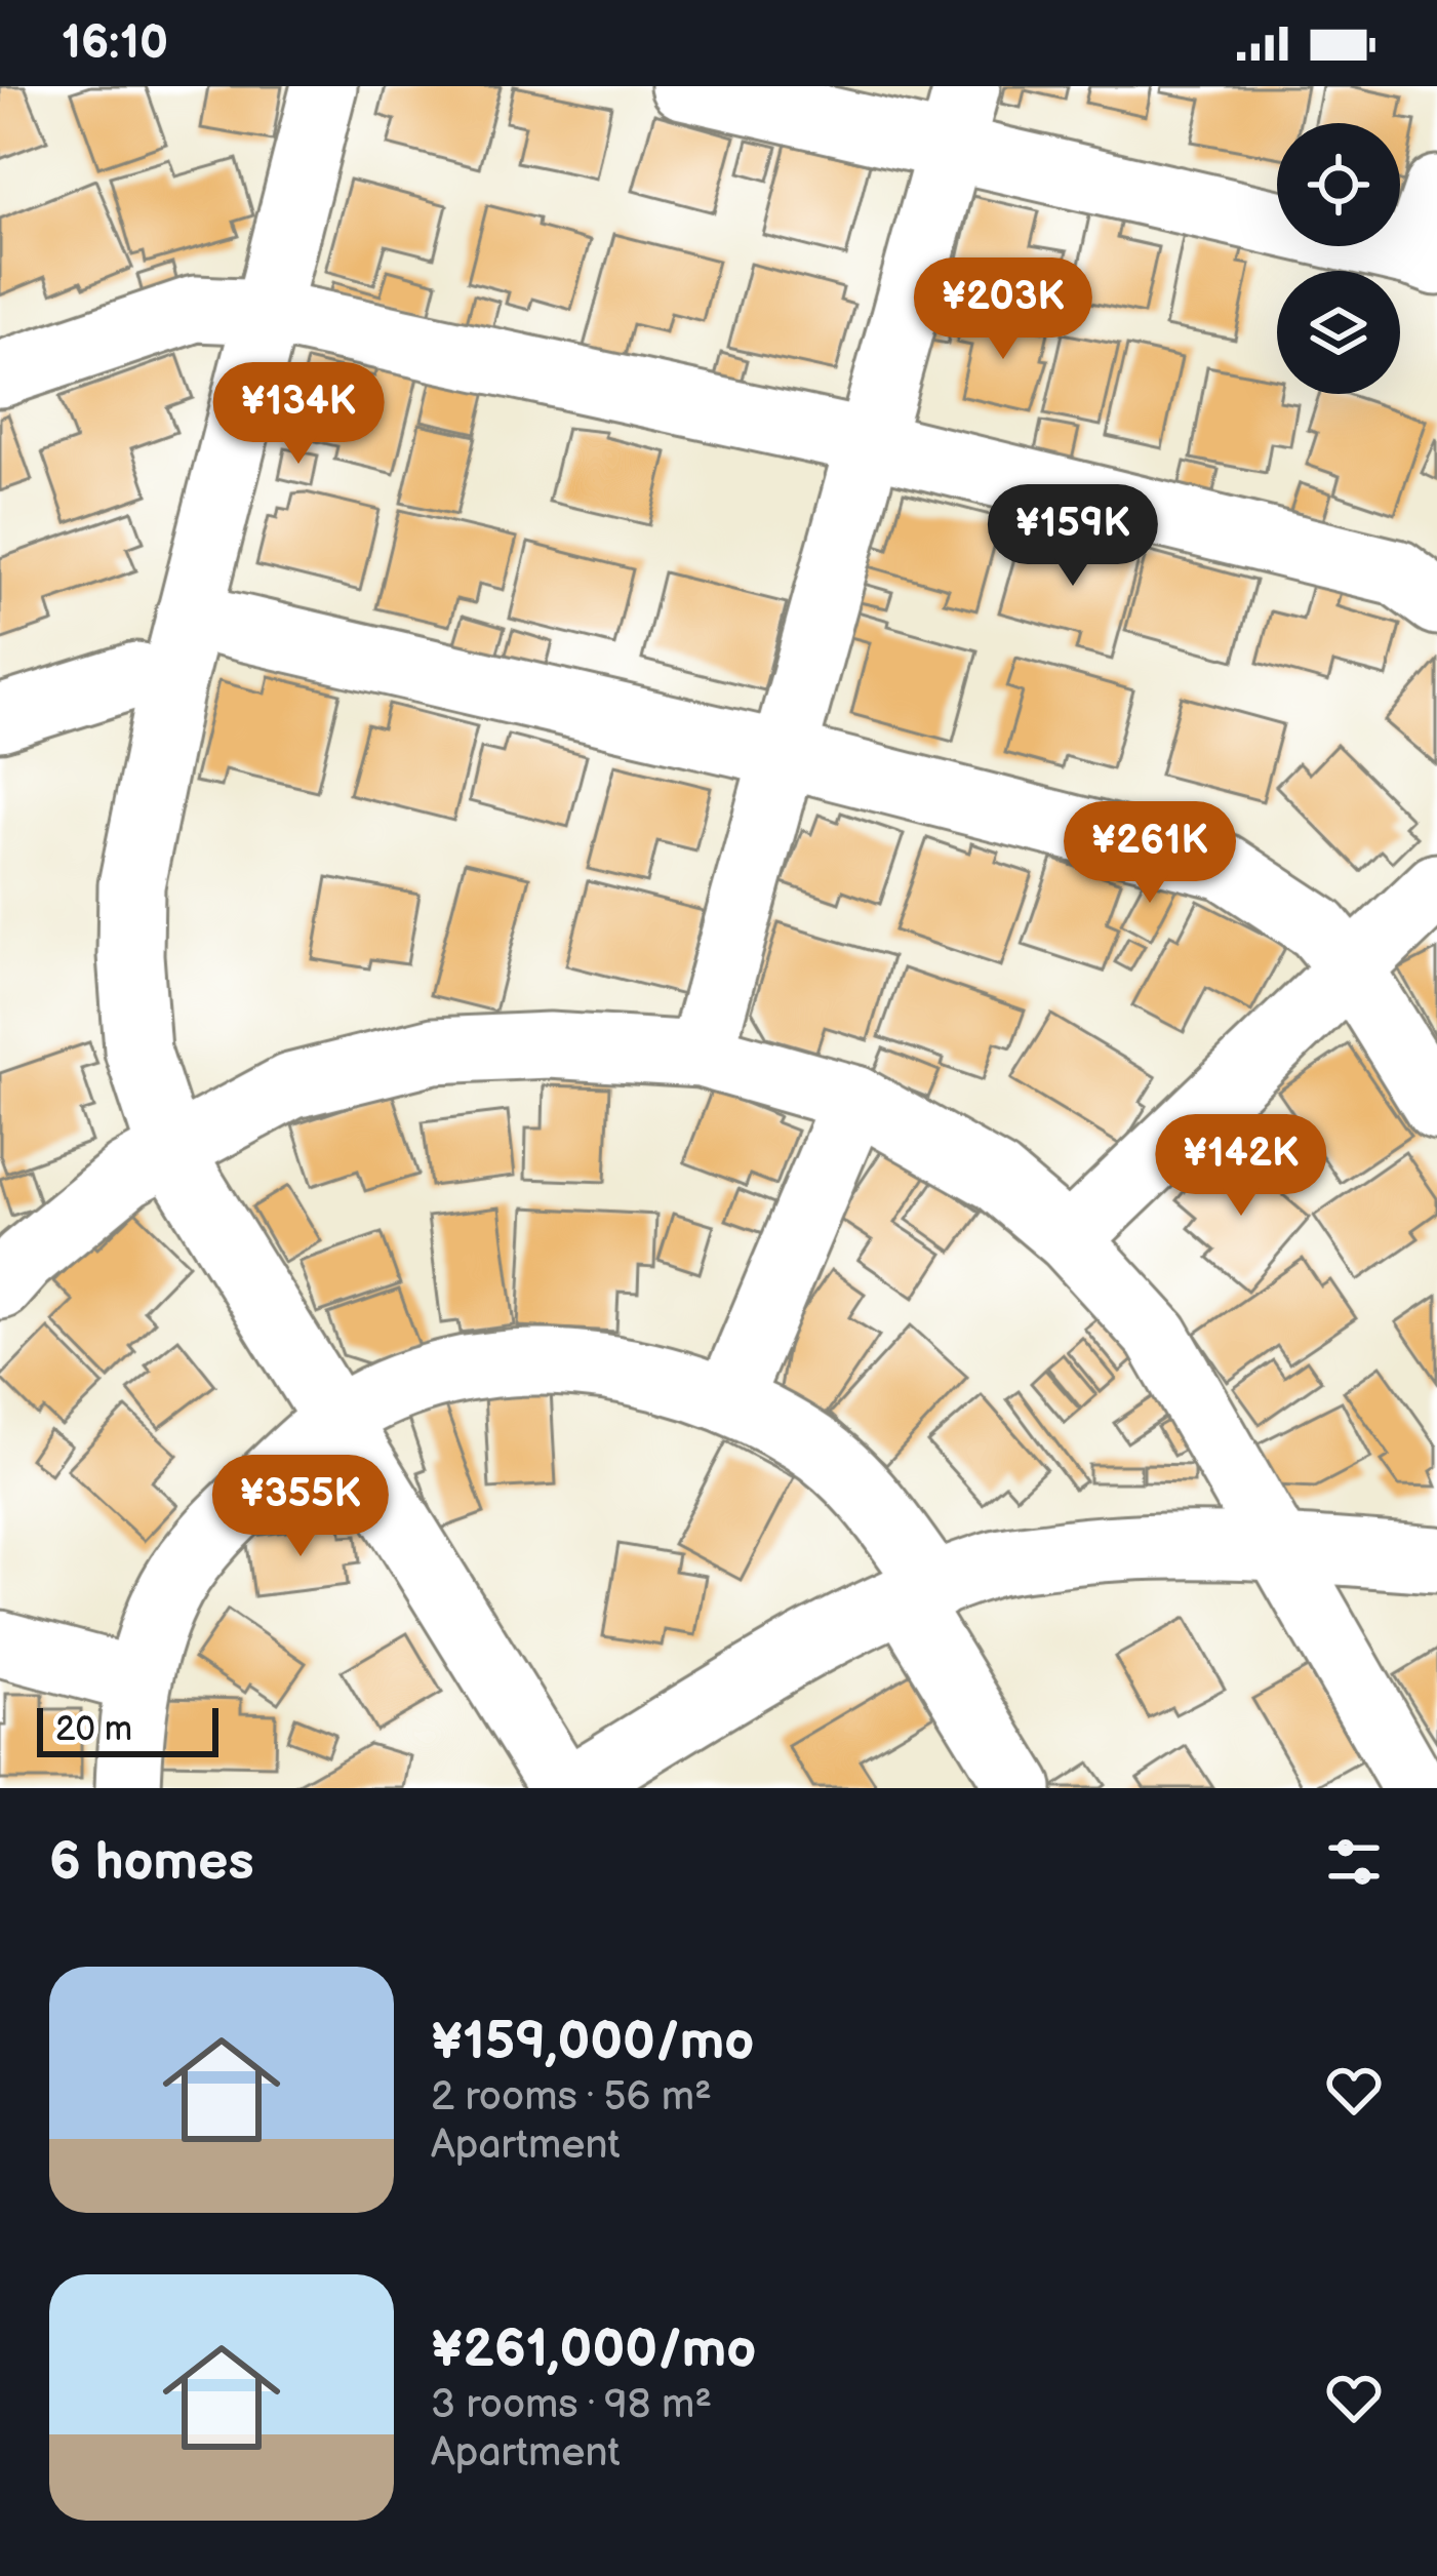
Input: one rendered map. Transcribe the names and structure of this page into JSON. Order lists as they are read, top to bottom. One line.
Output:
{"scale_bar":"20 m","page":{"status":"16:10","price":["¥203K","¥134K","¥159K","¥261K","¥142K","¥355K"],"scale":"20 m","heading":"6 homes","list":[{"name":"¥159,000/mo","note":"2 rooms · 56 m² · Apartment"},{"name":"¥261,000/mo","note":"3 rooms · 98 m² · Apartment"}]}}
